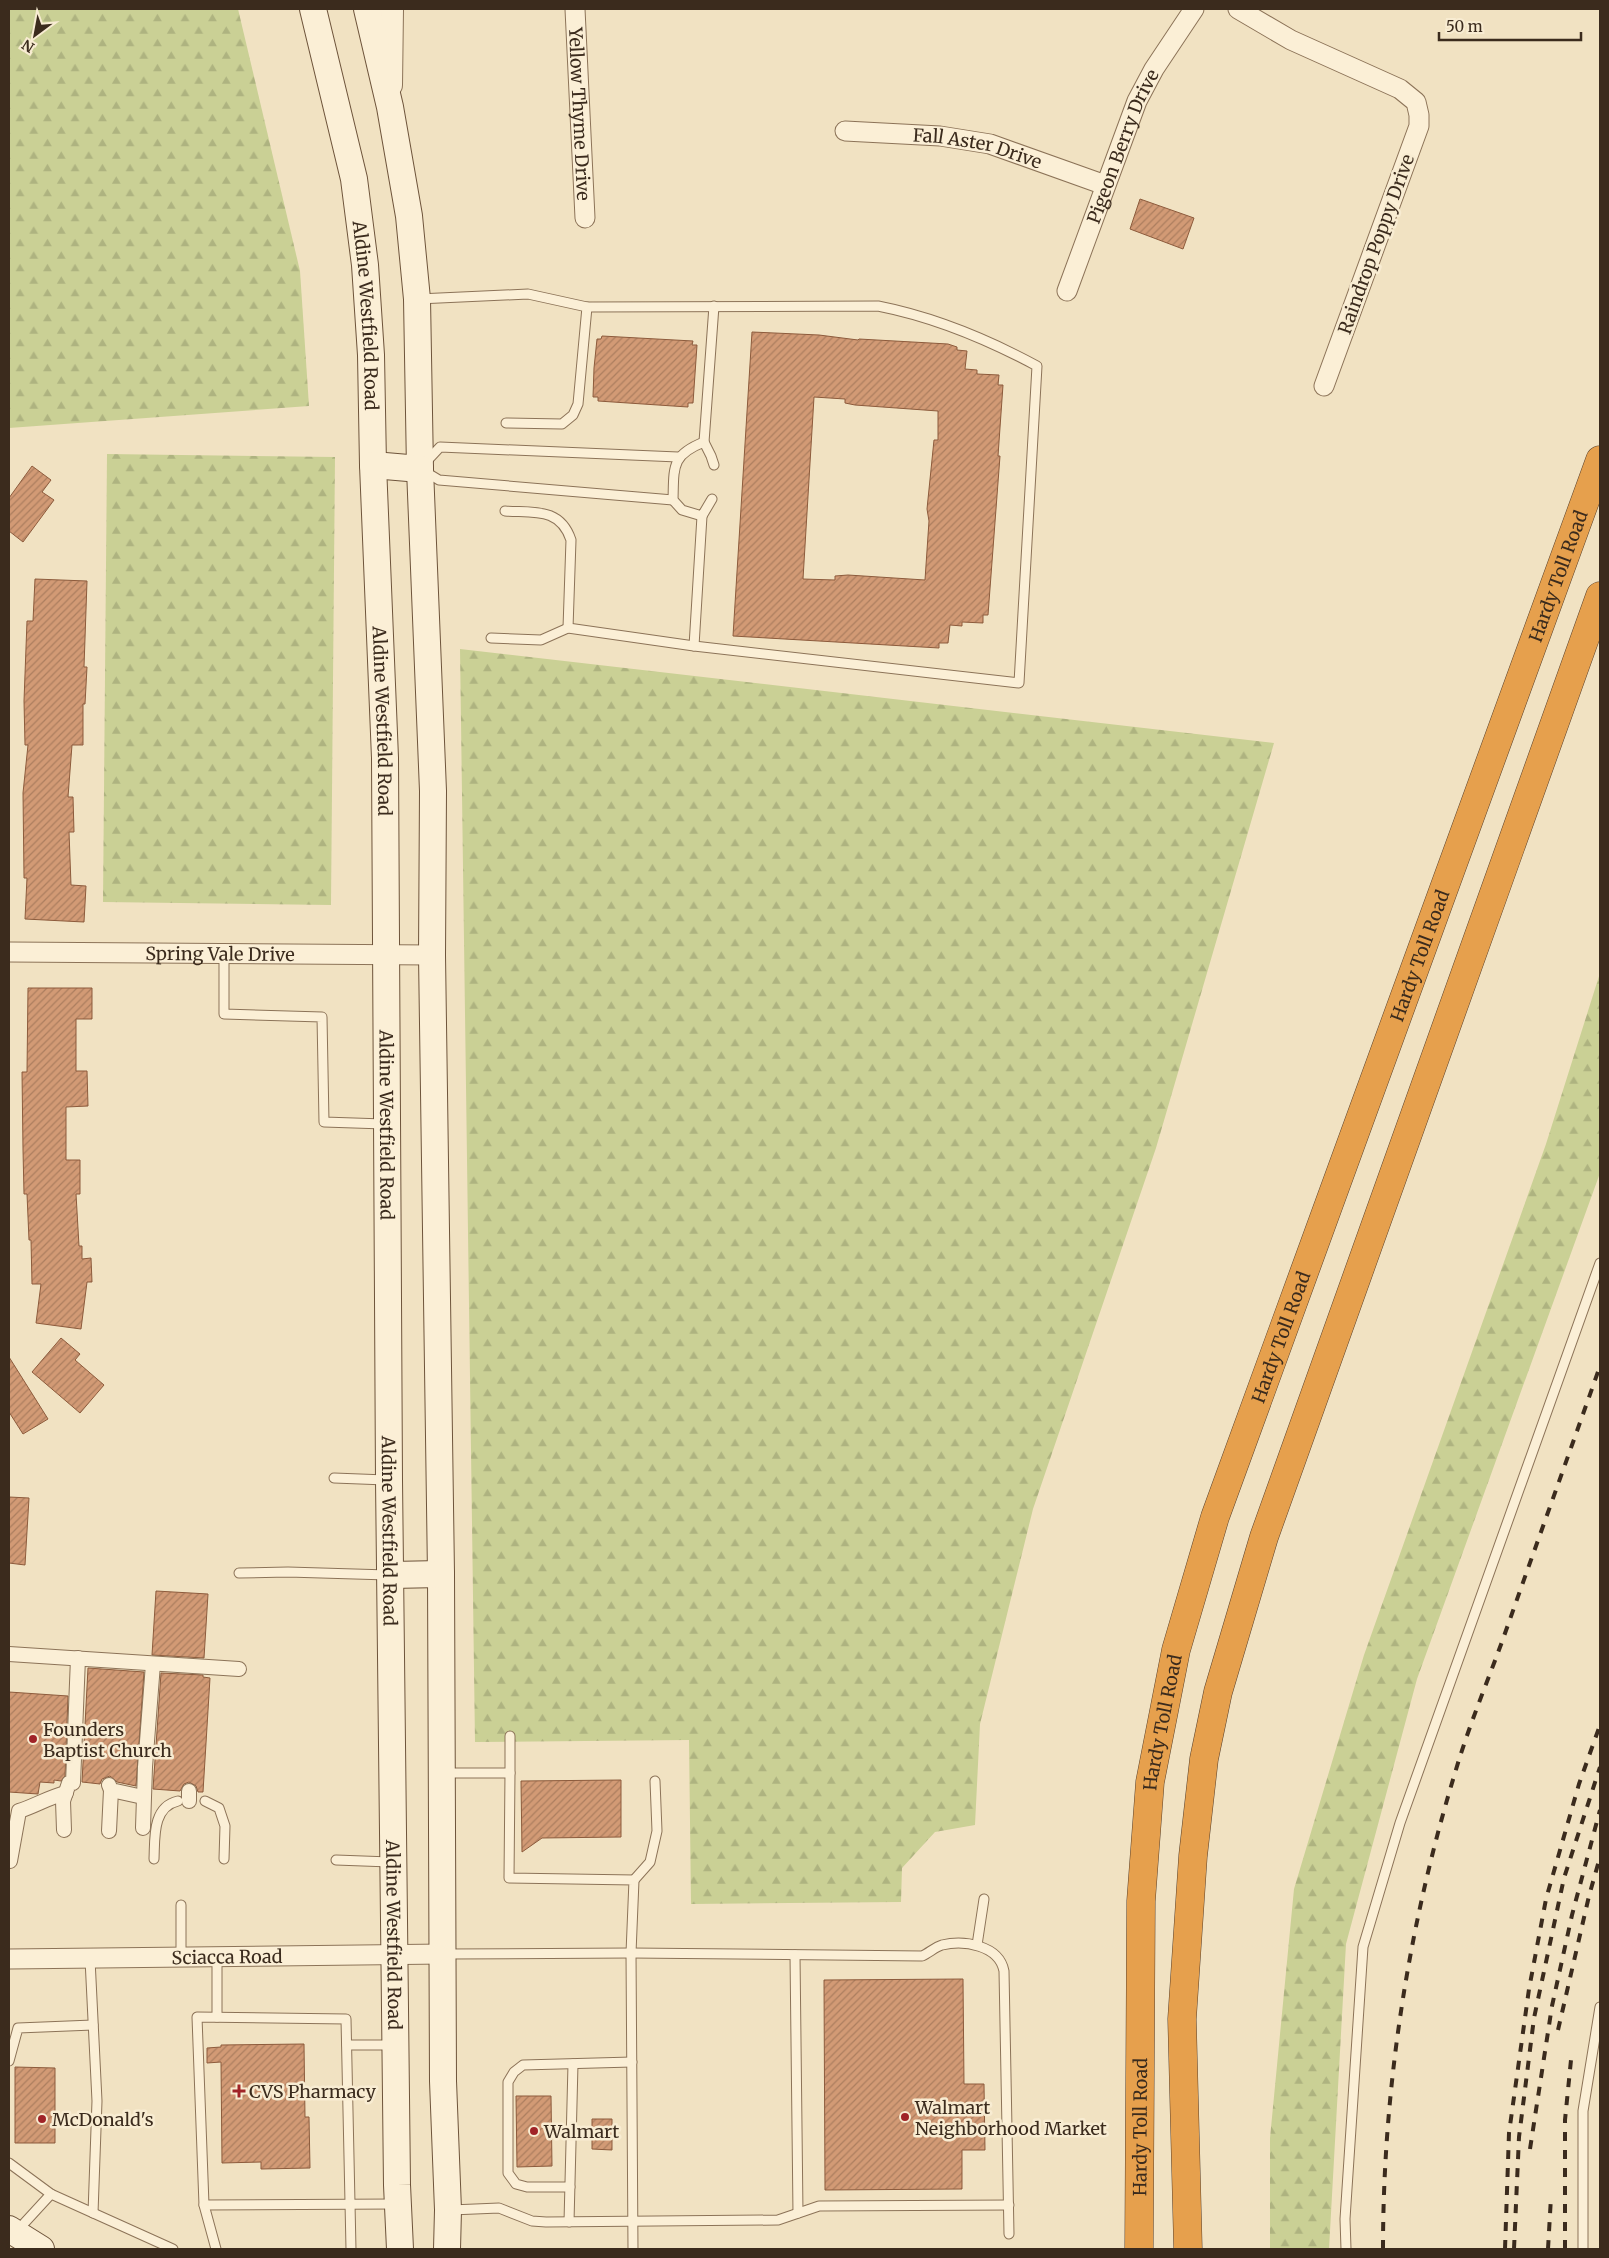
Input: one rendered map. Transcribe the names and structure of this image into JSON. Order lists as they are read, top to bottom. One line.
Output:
{"streets":{"highway":["Hardy Toll Road"],"main road":["Aldine Westfield Road"],"street":["Yellow Thyme Drive","Pigeon Berry Drive","Fall Aster Drive","Raindrop Poppy Drive","Spring Vale Drive","Sciacca Road"]},"crossings":[["Pigeon Berry Drive","Fall Aster Drive"],["Aldine Westfield Road","Spring Vale Drive"],["Aldine Westfield Road","Sciacca Road"]],"places":{"other":["Founders Baptist Church","Walmart Neighborhood Market","McDonald's","Walmart"],"health":["CVS Pharmacy"]},"scale_bar":"50 m","north":"bottom left"}
